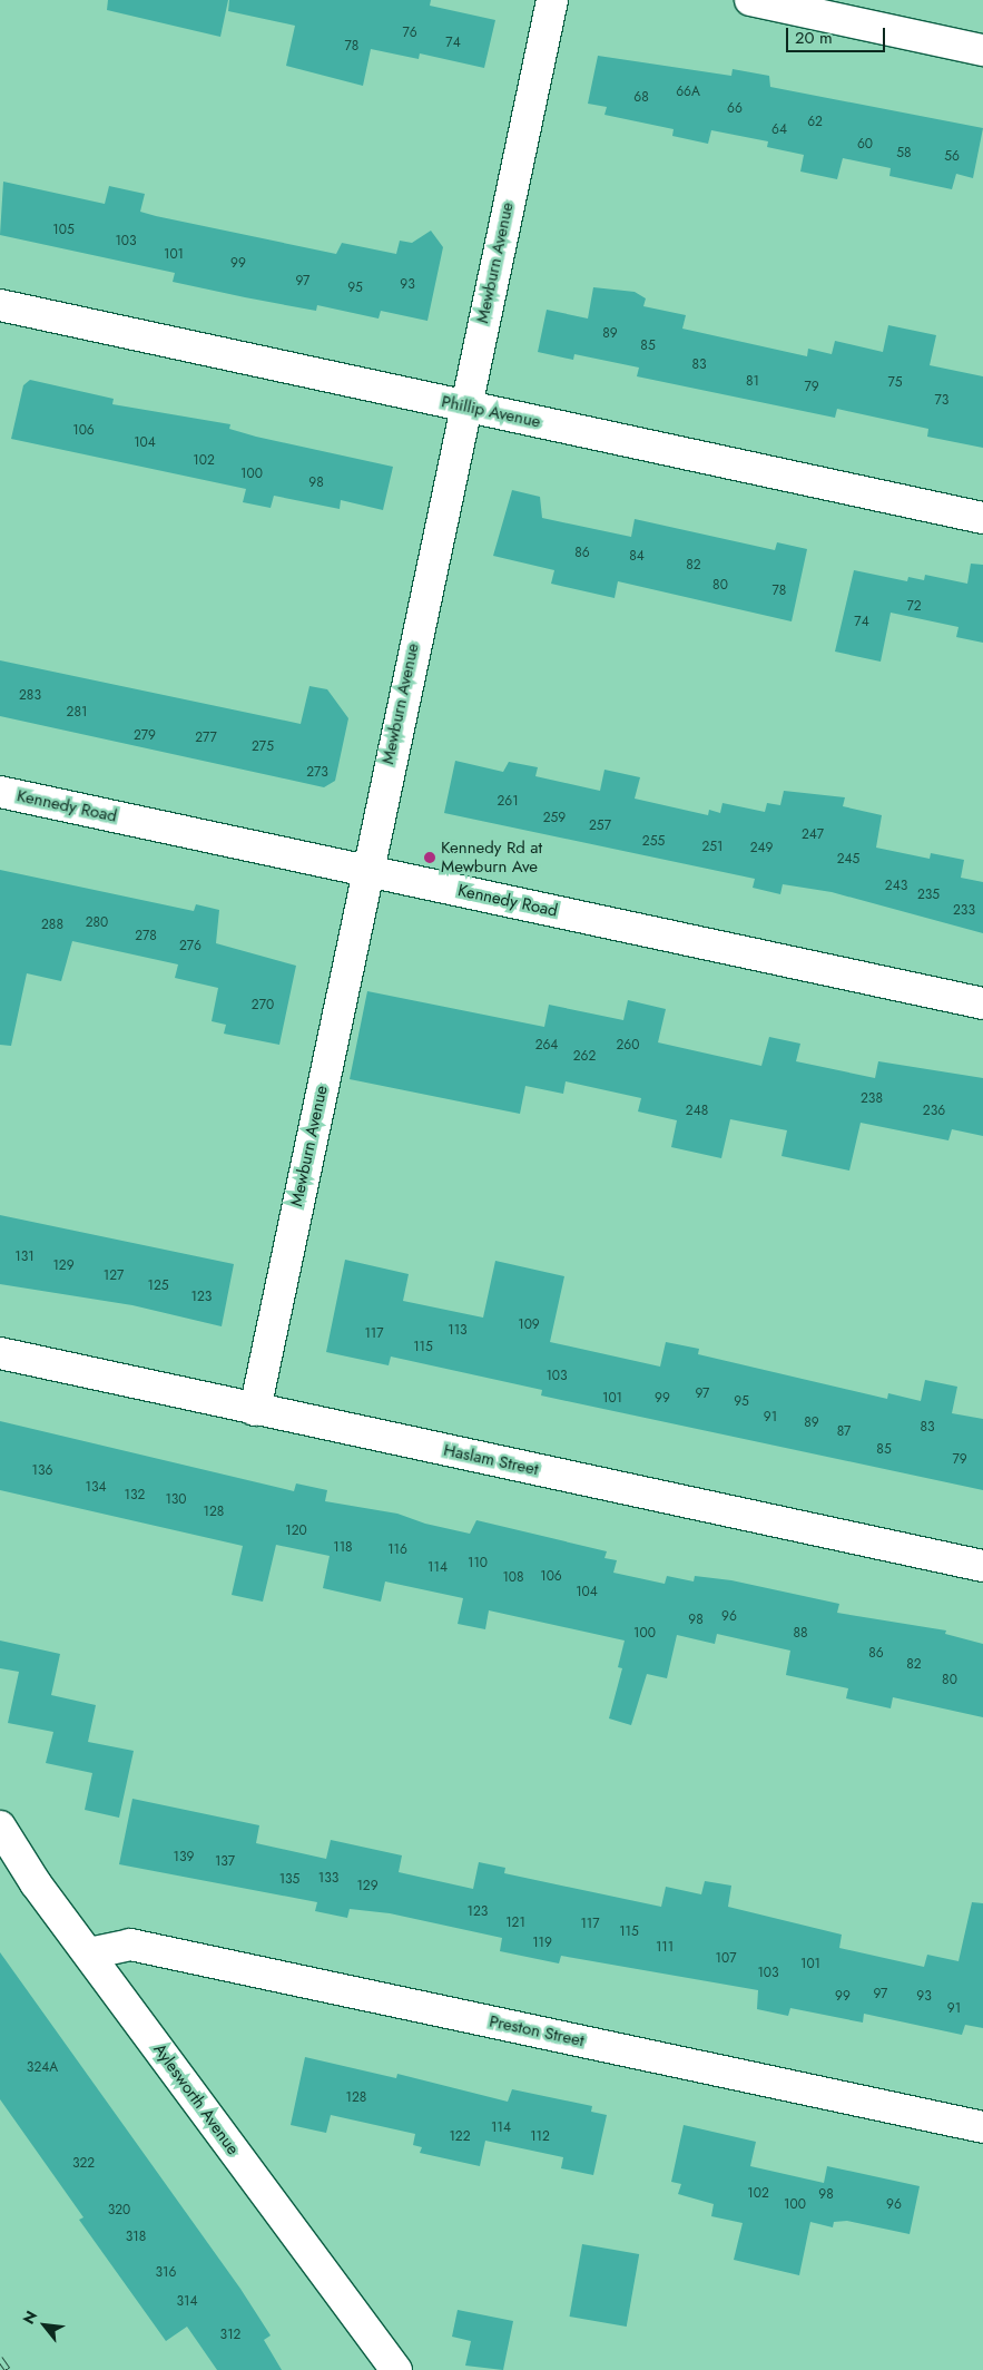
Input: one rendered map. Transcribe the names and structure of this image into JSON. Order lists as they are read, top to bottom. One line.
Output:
{"streets":{"street":["Mewburn Avenue","Phillip Avenue","Kennedy Road","Haslam Street","Preston Street","Aylesworth Avenue"]},"crossings":[["Mewburn Avenue","Phillip Avenue"],["Mewburn Avenue","Kennedy Road"],["Mewburn Avenue","Haslam Street"],["Preston Street","Aylesworth Avenue"]],"places":["Kennedy Rd at Mewburn Ave"],"house_numbers":["76","74","78","66A","68","66","62","64","60","58","56","105","103","101","99","97","93","95","89","85","83","81","75","79","73","106","104","102","100","98","86","84","82","80","78","72","74","283","281","279","277","275","273","261","259","257","247","255","251","249","245","243","235","233","280","288","278","276","270","264","260","262","238","248","236","131","129","127","125","123","109","113","117","115","103","97","101","99","95","91","89","83","87","85","79","136","134","132","130","128","120","118","116","110","114","106","108","104","96","98","100","88","86","82","80","139","137","133","135","129","123","121","117","115","119","111","107","101","103","97","99","93","91","324A","128","114","122","112","322","102","98","100","96","320","318","316","314","312"],"scale_bar":"20 m","north":"top left"}
